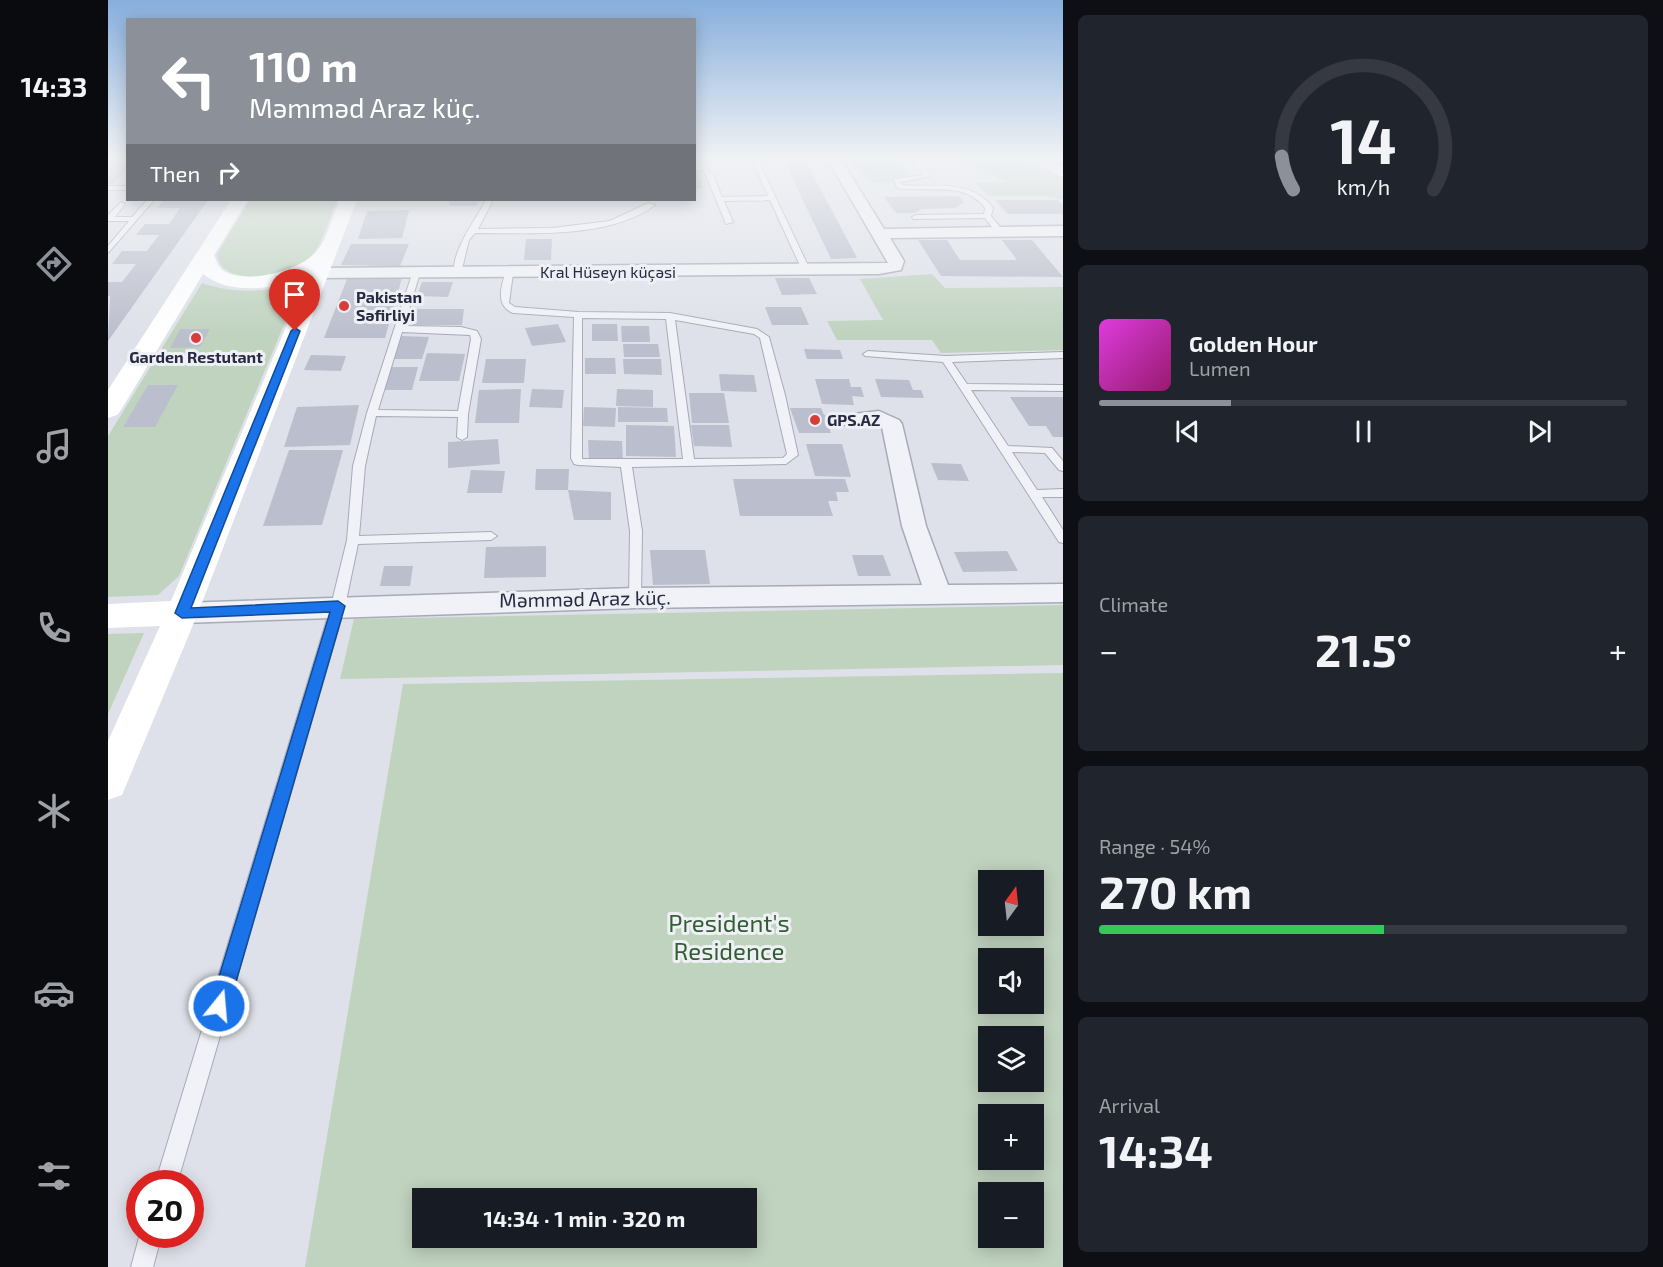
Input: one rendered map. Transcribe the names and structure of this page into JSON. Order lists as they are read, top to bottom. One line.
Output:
{"streets":{"main road":["Məmməd Araz küç."],"street":["Kral Hüseyn küçəsi"]},"parks":["President's Residence"],"places":["Pakistan Səfirliyi","Garden Restutant","GPS.AZ"],"north":"top","page":{"tabs":"14:33","turn":["110 m","Məmməd Araz küç."],"then":"Then","song":["Golden Hour","Lumen"],"tile":["Climate",["Range · 54%","270 km"],["Arrival","14:34"]],"heat":["−","21.5°","+"],"map_buttons":["+","−"],"limit":"20","trip":"14:34 · 1 min · 320 m","gauge":["14","km/h"]}}
